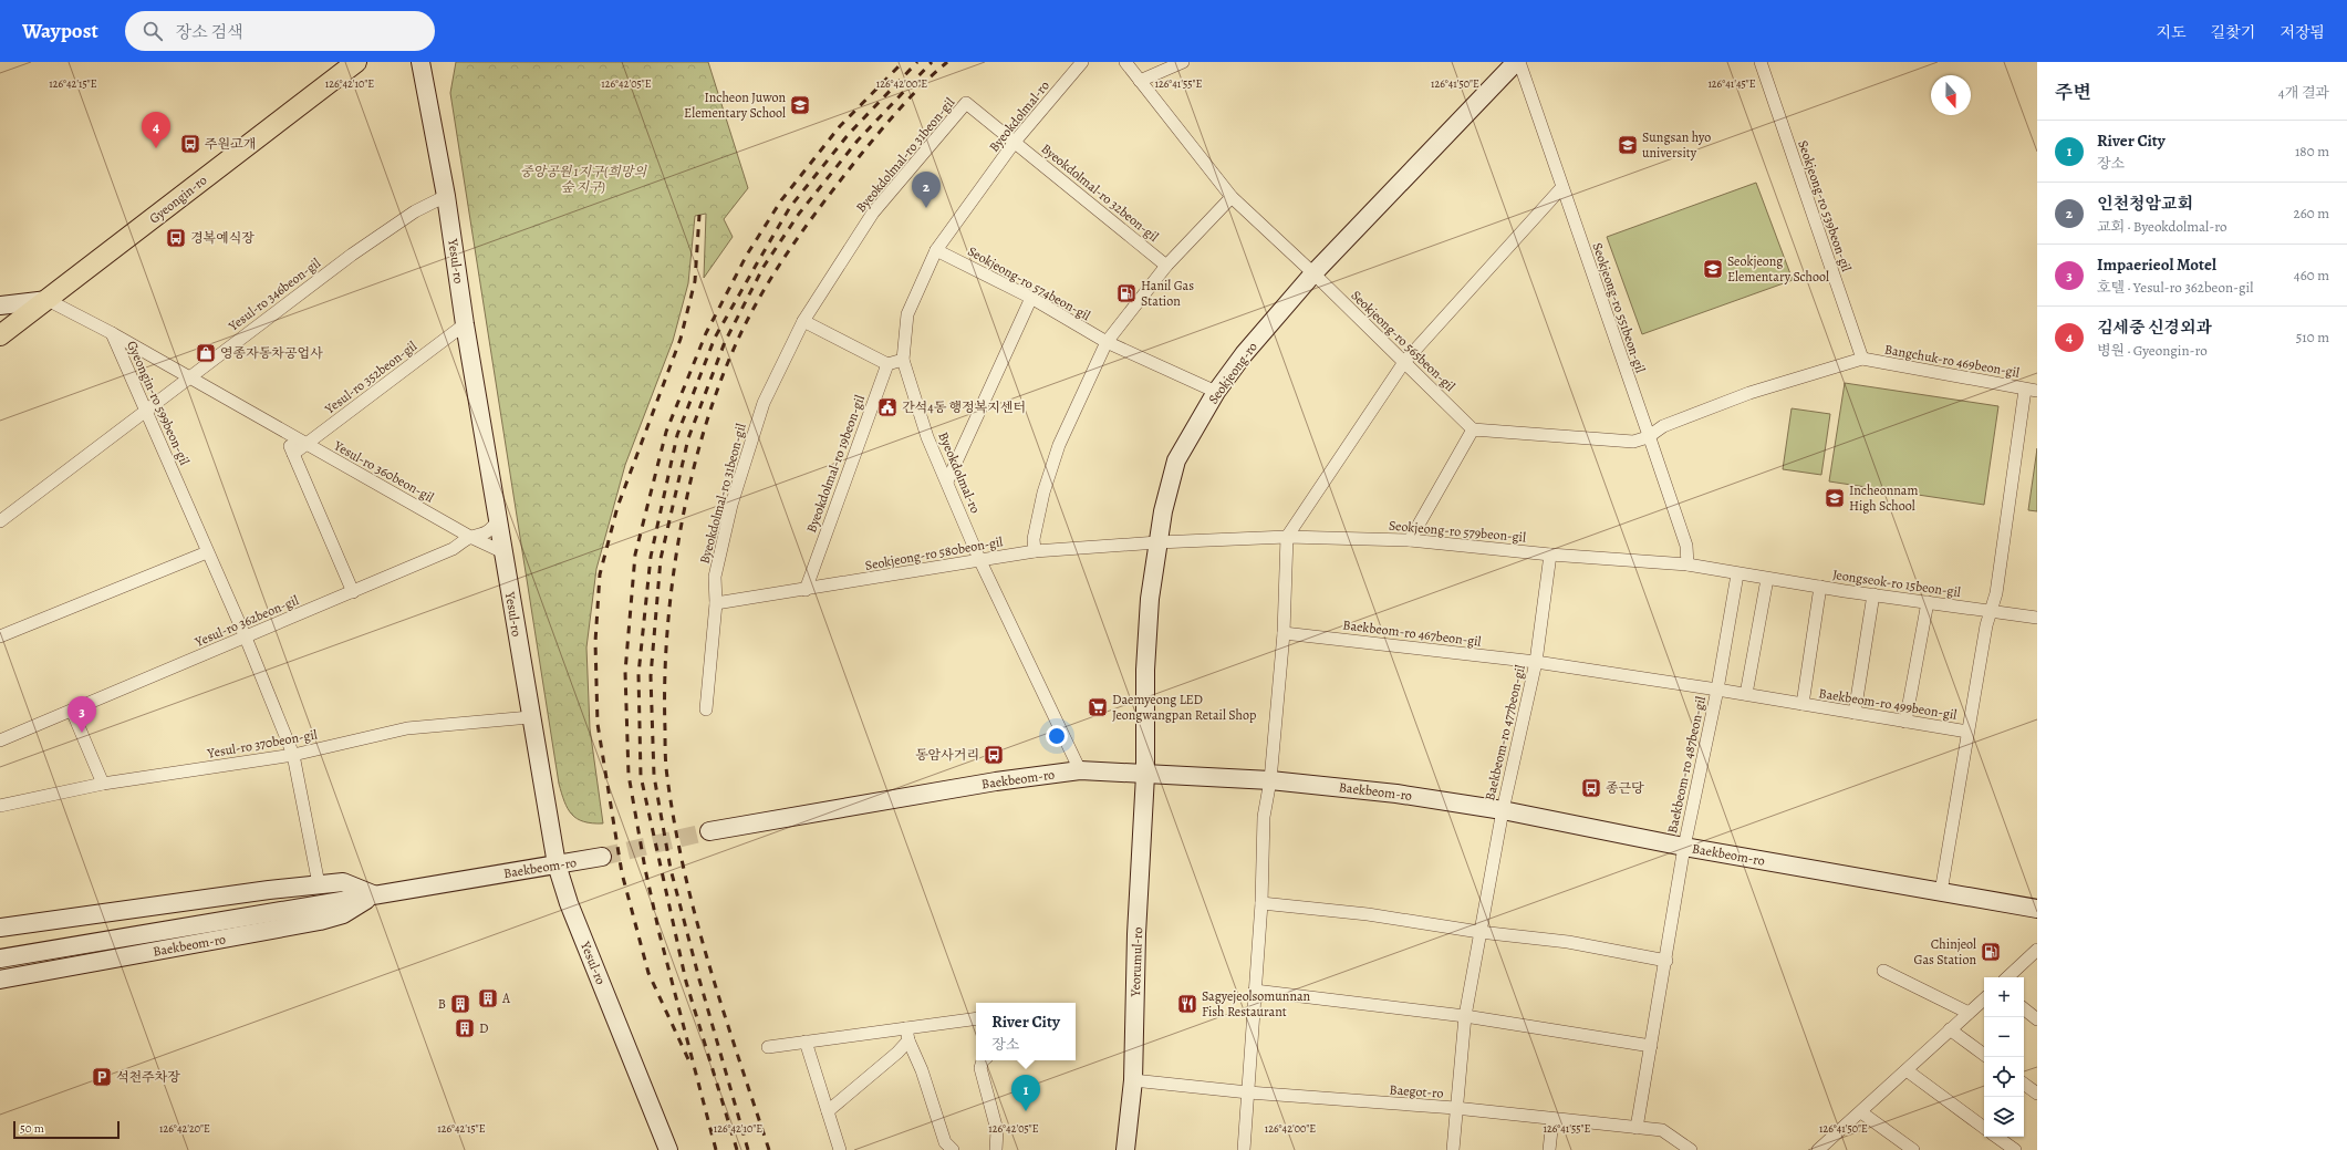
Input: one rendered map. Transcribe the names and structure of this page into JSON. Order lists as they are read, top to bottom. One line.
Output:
{"streets":{"main road":["Gyeongin-ro","Yesul-ro","Seokjeong-ro","Baekbeom-ro","Yeorumul-ro"],"street":["Byeokdolmal-ro","Byeokdolmal-ro 31beon-gil","Byeokdolmal-ro 32beon-gil","Seokjeong-ro 539beon-gil","Seokjeong-ro 574beon-gil","Yesul-ro 346beon-gil","Seokjeong-ro 551beon-gil","Seokjeong-ro 565beon-gil","Bangchuk-ro 469beon-gil","Yesul-ro 352beon-gil","Gyeongin-ro 599beon-gil","Byeokdolmal-ro 19beon-gil","Yesul-ro 360beon-gil","Seokjeong-ro 579beon-gil","Seokjeong-ro 580beon-gil","Jeongseok-ro 15beon-gil","Yesul-ro 362beon-gil","Baekbeom-ro 467beon-gil","Baekbeom-ro 499beon-gil","Baekbeom-ro 477beon-gil","Yesul-ro 370beon-gil","Baekbeom-ro 487beon-gil","Baegot-ro"]},"crossings":[["Byeokdolmal-ro","Byeokdolmal-ro 31beon-gil"],["Byeokdolmal-ro","Byeokdolmal-ro 32beon-gil"],["Byeokdolmal-ro","Seokjeong-ro 574beon-gil"],["Byeokdolmal-ro","Seokjeong-ro 580beon-gil"],["Byeokdolmal-ro","Baekbeom-ro"],["Byeokdolmal-ro 31beon-gil","Byeokdolmal-ro 32beon-gil"],["Byeokdolmal-ro 31beon-gil","Seokjeong-ro 580beon-gil"],["Gyeongin-ro","Gyeongin-ro 599beon-gil"],["Seokjeong-ro 539beon-gil","Bangchuk-ro 469beon-gil"],["Yesul-ro","Yesul-ro 346beon-gil"],["Yesul-ro","Yesul-ro 352beon-gil"],["Yesul-ro","Yesul-ro 360beon-gil"],["Yesul-ro","Yesul-ro 362beon-gil"],["Yesul-ro","Yesul-ro 370beon-gil"],["Yesul-ro","Baekbeom-ro"],["Seokjeong-ro 574beon-gil","Seokjeong-ro"],["Yesul-ro 346beon-gil","Gyeongin-ro 599beon-gil"],["Yesul-ro 346beon-gil","Yesul-ro 360beon-gil"],["Seokjeong-ro 551beon-gil","Seokjeong-ro 579beon-gil"],["Seokjeong-ro 565beon-gil","Seokjeong-ro"],["Bangchuk-ro 469beon-gil","Baekbeom-ro 499beon-gil"],["Seokjeong-ro","Seokjeong-ro 579beon-gil"],["Seokjeong-ro","Seokjeong-ro 580beon-gil"],["Seokjeong-ro","Baekbeom-ro"],["Seokjeong-ro","Yeorumul-ro"],["Yesul-ro 352beon-gil","Yesul-ro 360beon-gil"],["Gyeongin-ro 599beon-gil","Yesul-ro 360beon-gil"],["Gyeongin-ro 599beon-gil","Yesul-ro 362beon-gil"],["Gyeongin-ro 599beon-gil","Yesul-ro 370beon-gil"],["Byeokdolmal-ro 19beon-gil","Seokjeong-ro 580beon-gil"],["Yesul-ro 360beon-gil","Yesul-ro 362beon-gil"],["Seokjeong-ro 579beon-gil","Seokjeong-ro 580beon-gil"],["Seokjeong-ro 579beon-gil","Jeongseok-ro 15beon-gil"],["Seokjeong-ro 579beon-gil","Baekbeom-ro 477beon-gil"],["Seokjeong-ro 579beon-gil","Baekbeom-ro 487beon-gil"],["Jeongseok-ro 15beon-gil","Baekbeom-ro 499beon-gil"],["Baekbeom-ro 467beon-gil","Baekbeom-ro 477beon-gil"],["Baekbeom-ro 499beon-gil","Baekbeom-ro 487beon-gil"],["Baekbeom-ro 499beon-gil","Baekbeom-ro"],["Baekbeom-ro 477beon-gil","Baekbeom-ro 487beon-gil"],["Baekbeom-ro 477beon-gil","Baekbeom-ro"],["Baekbeom-ro 477beon-gil","Baegot-ro"],["Baekbeom-ro 487beon-gil","Baekbeom-ro"],["Baekbeom-ro 487beon-gil","Baegot-ro"],["Baekbeom-ro","Yeorumul-ro"],["Yeorumul-ro","Baegot-ro"]],"parks":["중앙공원 1지구(희망의 숲 지구)"],"places":{"school or university":["Incheon Juwon Elementary School","Sungsan hyo university","Seokjeong Elementary School","Incheonnam High School"],"bus stop":["주원고개","경복예식장","동암사거리","종근당"],"fuel station":["Hanil Gas Station","Chinjeol Gas Station"],"shop":["영종자동차공업사"],"public building":["간석4동 행정복지센터"],"supermarket":["Daemyeong LED Jeongwangpan Retail Shop"],"building":["A","B","D"],"restaurant":["Sagyejeolsomunnan Fish Restaurant"],"parking":["석천주차장"]},"scale_bar":"50 m","north":"bottom","page":{"header":"Waypost","search":"장소 검색","nav":["지도","길찾기","저장됨"],"heading":["주변","4개 결과"],"pins":["4","2","3","1"],"list":[{"mark":"1","name":"River City","note":"장소","value":"180 m"},{"mark":"2","name":"인천청암교회","note":"교회 · Byeokdolmal-ro","value":"260 m"},{"mark":"3","name":"Impaerieol Motel","note":"호텔 · Yesul-ro 362beon-gil","value":"460 m"},{"mark":"4","name":"김세중 신경외과","note":"병원 · Gyeongin-ro","value":"510 m"}],"map_buttons":["+","−"],"popup":["River City","장소"],"scale":"50 m"},"coordinates":["126°42'15\"E","126°42'10\"E","126°42'05\"E","126°42'00\"E","126°41'55\"E","126°41'50\"E","126°41'45\"E","126°42'20\"E"]}
